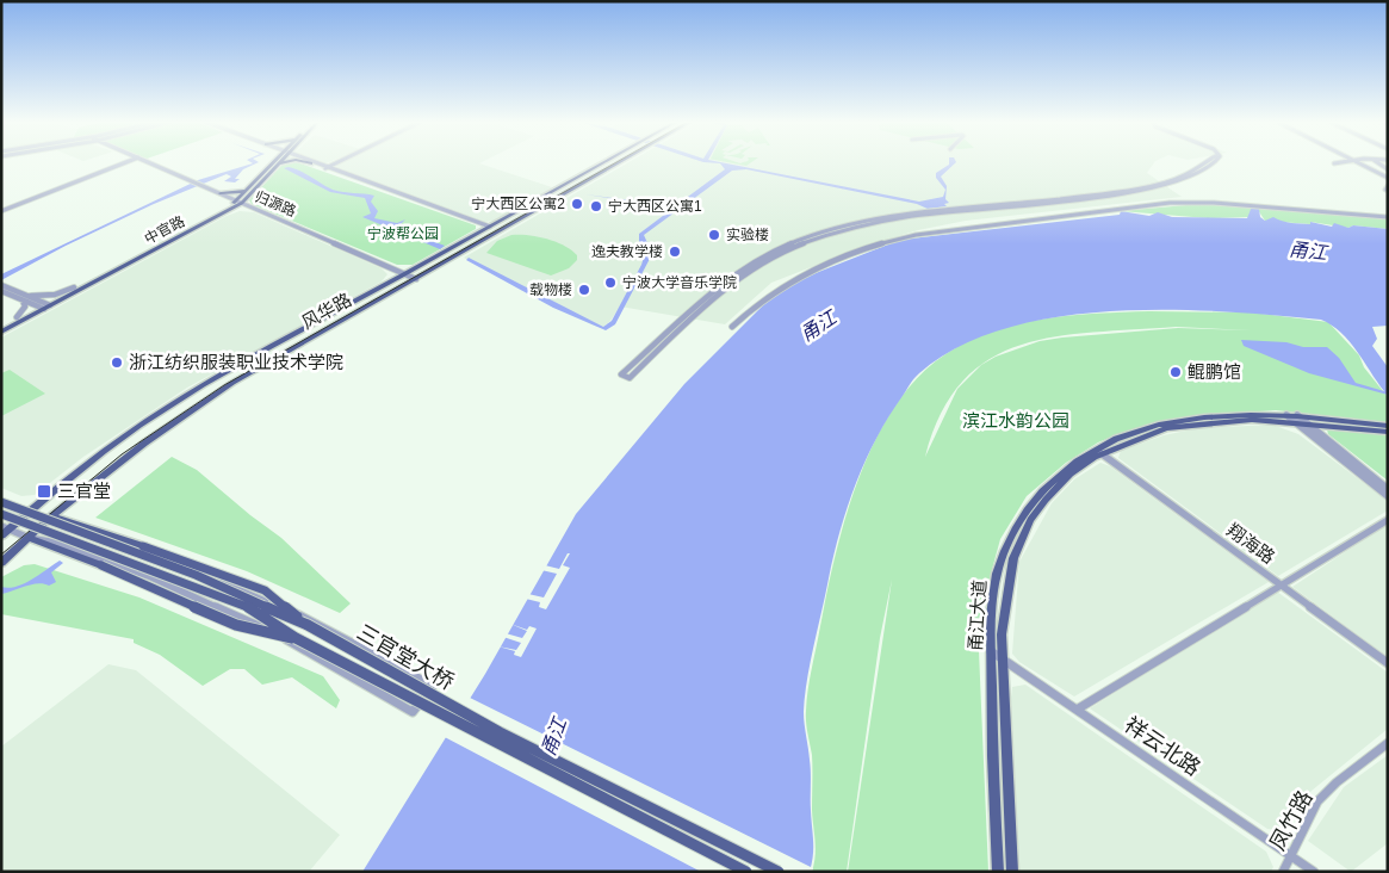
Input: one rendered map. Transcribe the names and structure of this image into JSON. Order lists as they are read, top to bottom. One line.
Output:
{"streets":{"main road":["中官路","风华路","甬江大道","三官堂大桥"],"street":["归源路","翔海路","祥云北路","凤竹路"]},"crossings":[["归源路","中官路"],["归源路","风华路"],["翔海路","甬江大道"],["甬江大道","祥云北路"],["祥云北路","凤竹路"]],"water":["甬江"],"parks":["宁波帮公园","滨江水韵公园"],"places":{"other":["宁大西区公寓2","宁大西区公寓1","实验楼","逸夫教学楼","宁波大学音乐学院","载物楼","浙江纺织服装职业技术学院","鲲鹏馆"],"transit":["三官堂"]}}
